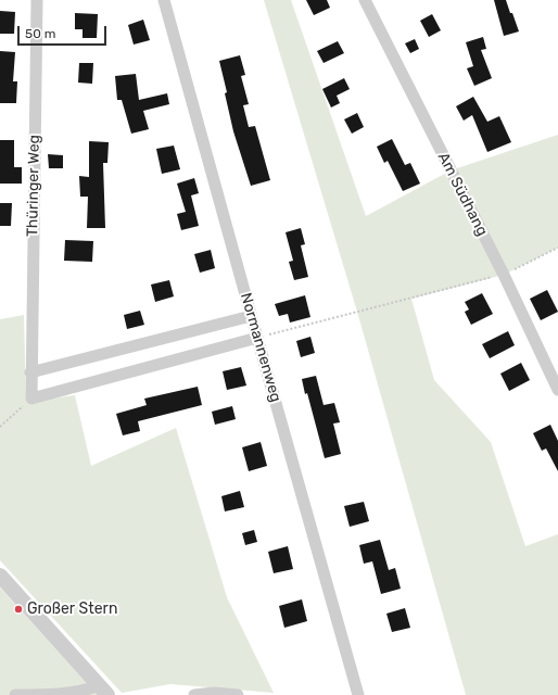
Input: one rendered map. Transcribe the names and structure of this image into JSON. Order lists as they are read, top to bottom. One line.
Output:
{"streets":{"street":["Thüringer Weg","Am Südhang","Normannenweg"]},"places":["Großer Stern"],"scale_bar":"50 m"}
